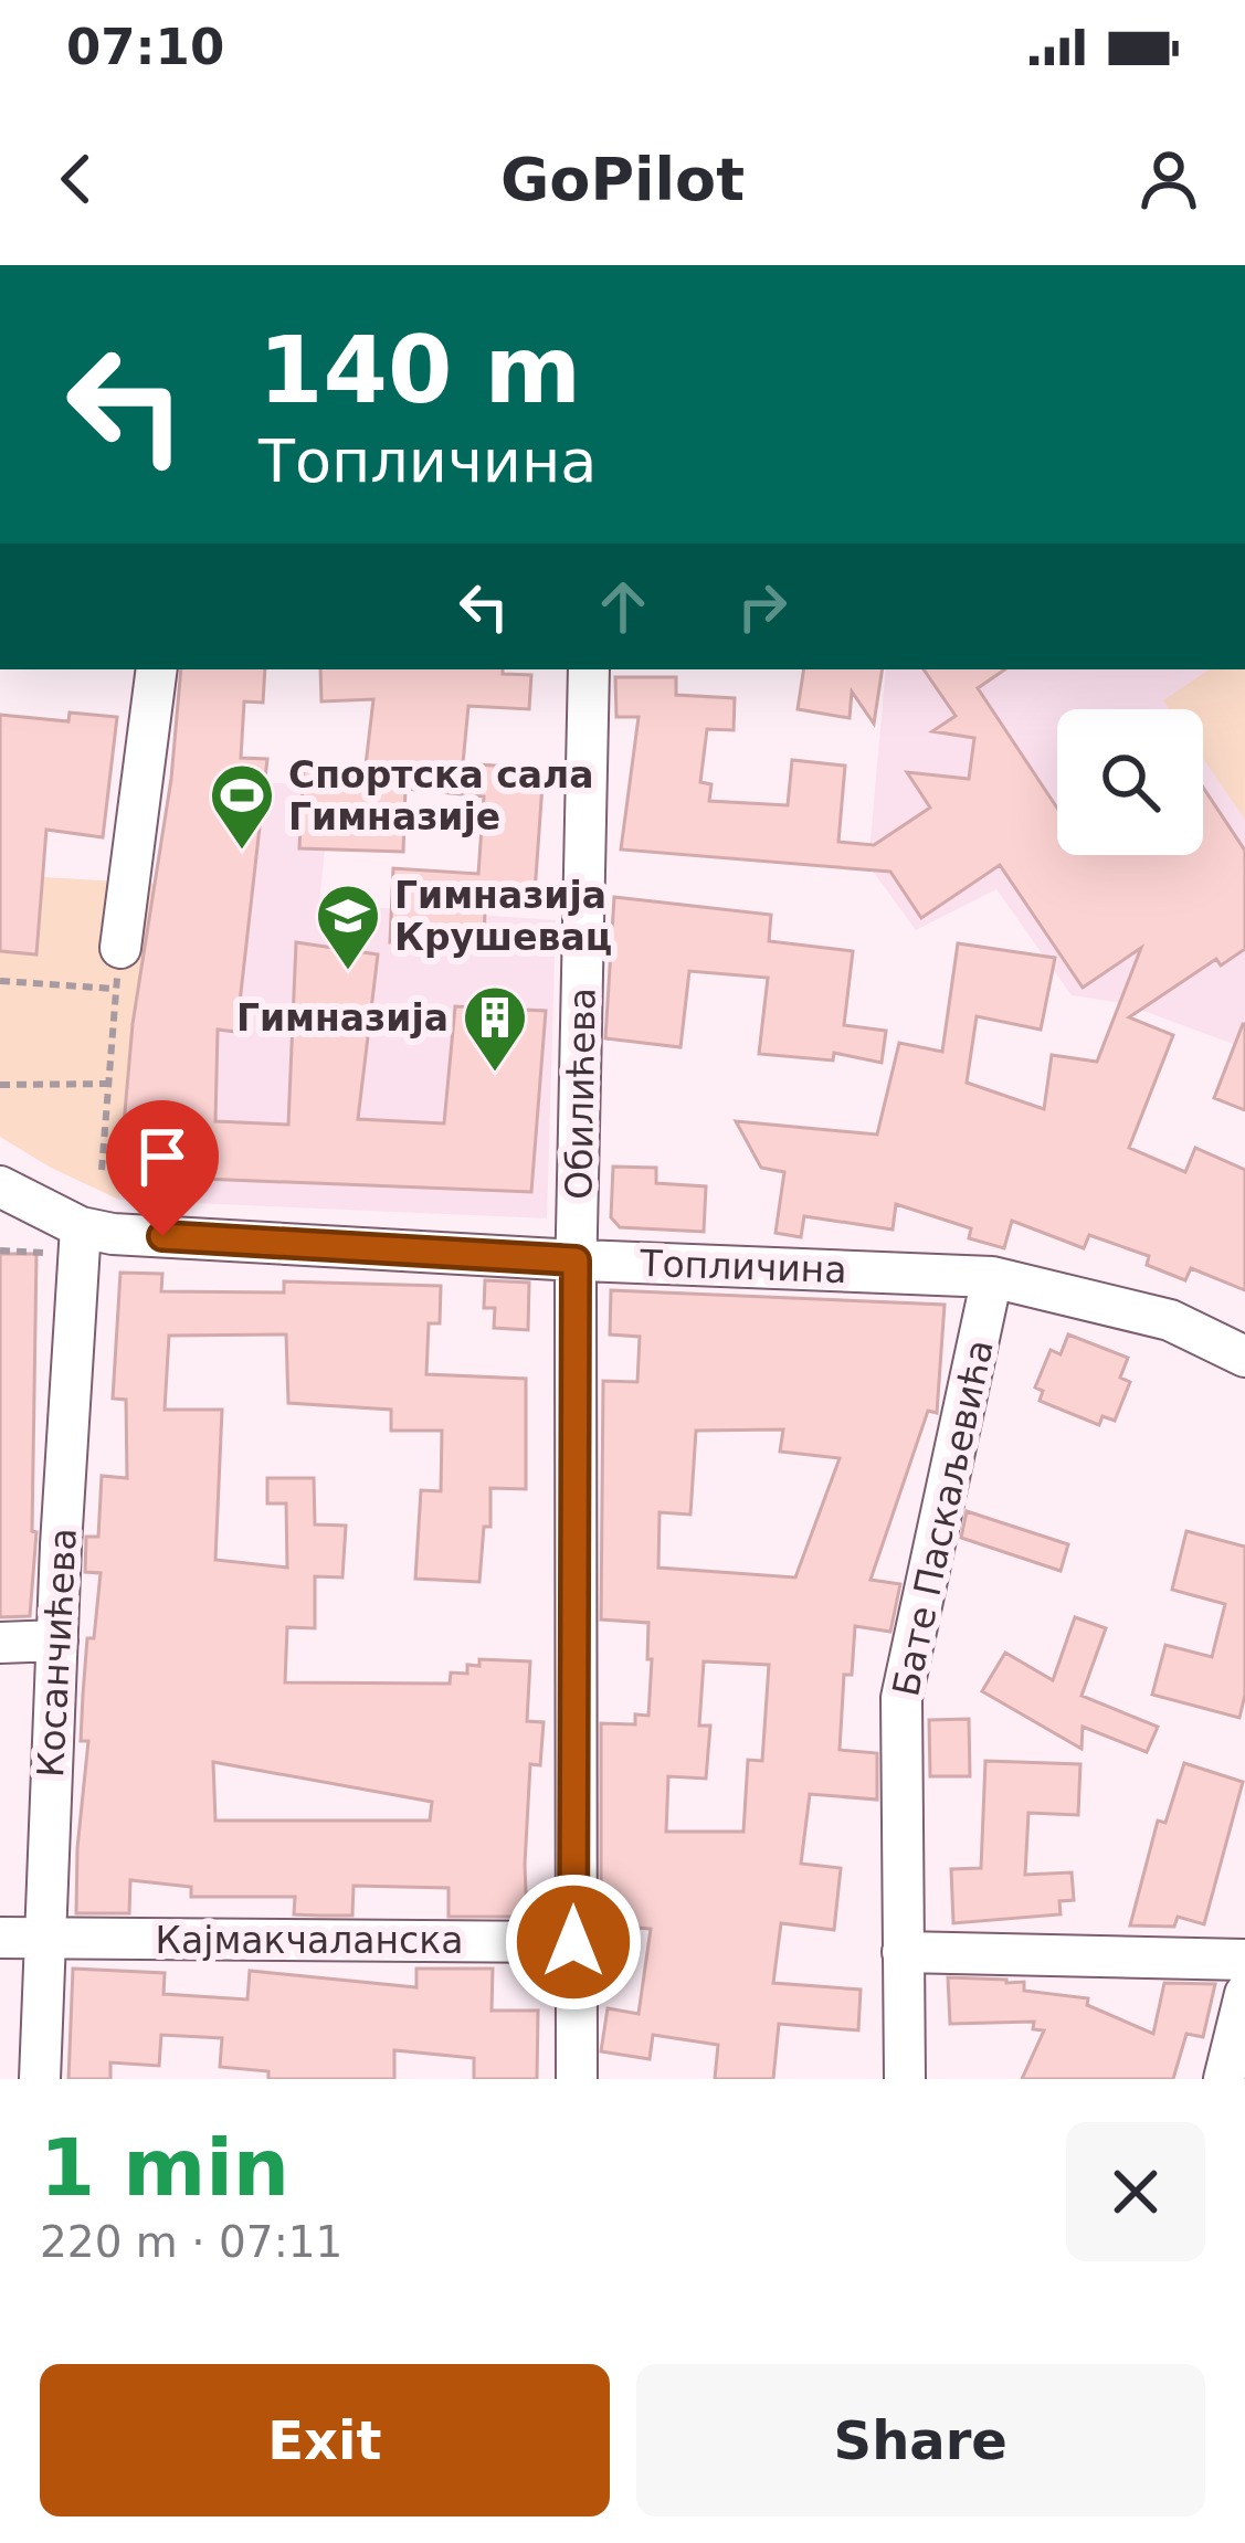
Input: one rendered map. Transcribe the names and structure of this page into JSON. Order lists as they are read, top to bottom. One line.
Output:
{"streets":{"street":["Обилићева","Топличина","Бате Паскаљевића","Косанчићева","Кајмакчаланска"]},"crossings":[["Обилићева","Топличина"],["Обилићева","Кајмакчаланска"],["Топличина","Бате Паскаљевића"],["Топличина","Косанчићева"],["Косанчићева","Кајмакчаланска"]],"places":{"sports":["Спортска сала Гимназије"],"school or university":["Гимназија Крушевац"],"building":["Гимназија"]},"page":{"status":"07:10","header":"GoPilot","turn":["140 m","Топличина"],"heading":["1 min","220 m · 07:11"],"buttons":["Exit","Share"]}}
